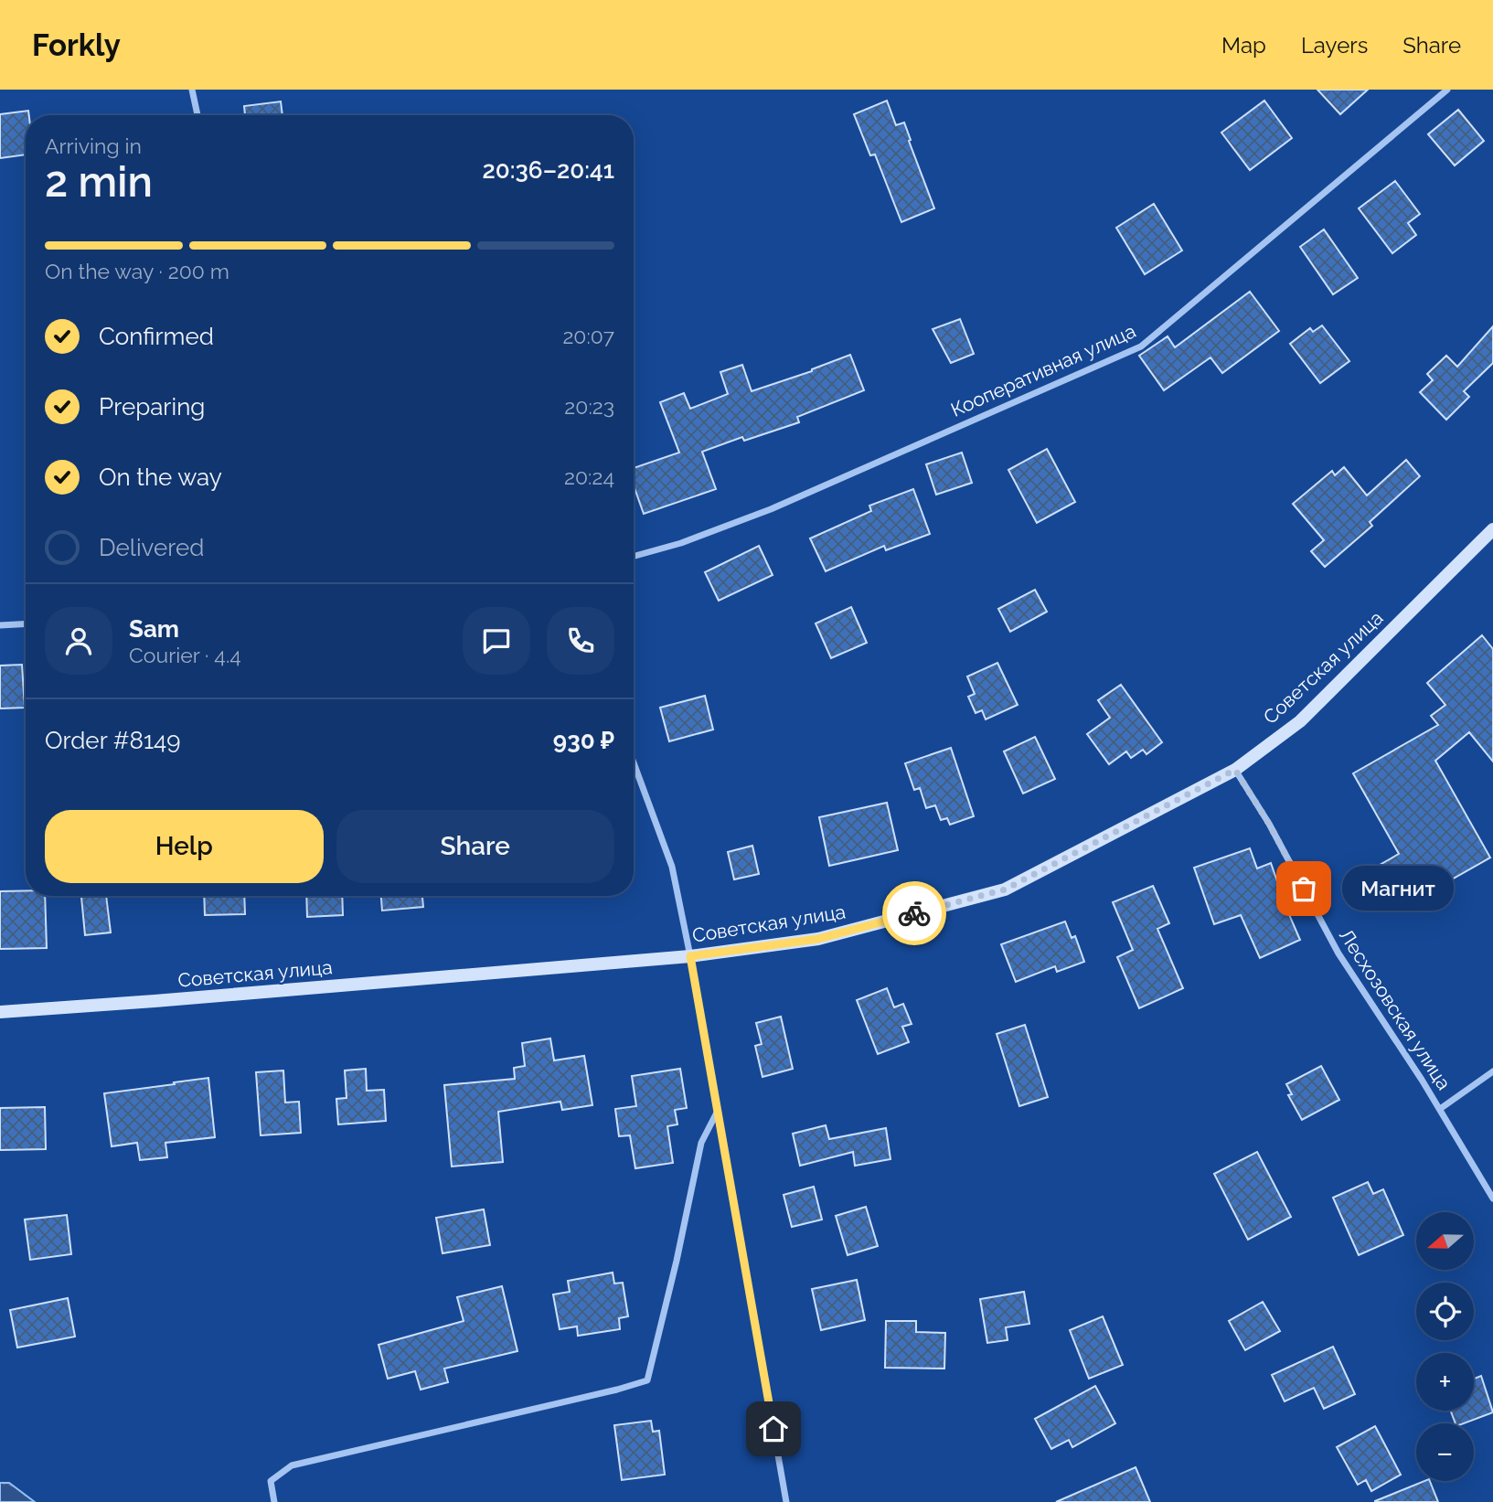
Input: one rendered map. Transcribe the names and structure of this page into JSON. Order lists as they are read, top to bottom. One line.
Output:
{"streets":{"street":["Кооперативная улица","Советская улица","Лесхозовская улица"]},"crossings":[["Советская улица","Лесхозовская улица"]],"places":["Магнит"],"north":"left","page":{"header":"Forkly","nav":["Map","Layers","Share"],"heading":["2 min","Arriving in","20:36–20:41"],"panel":["Sam","Courier · 4.4","Order #8149","930 ₽"],"bar":"On the way · 200 m","list":[["Confirmed","20:07"],["Preparing","20:23"],["On the way","20:24"],"Delivered"],"buttons":["Help","Share"],"bubble":"Магнит","map_buttons":["+","−"]}}
